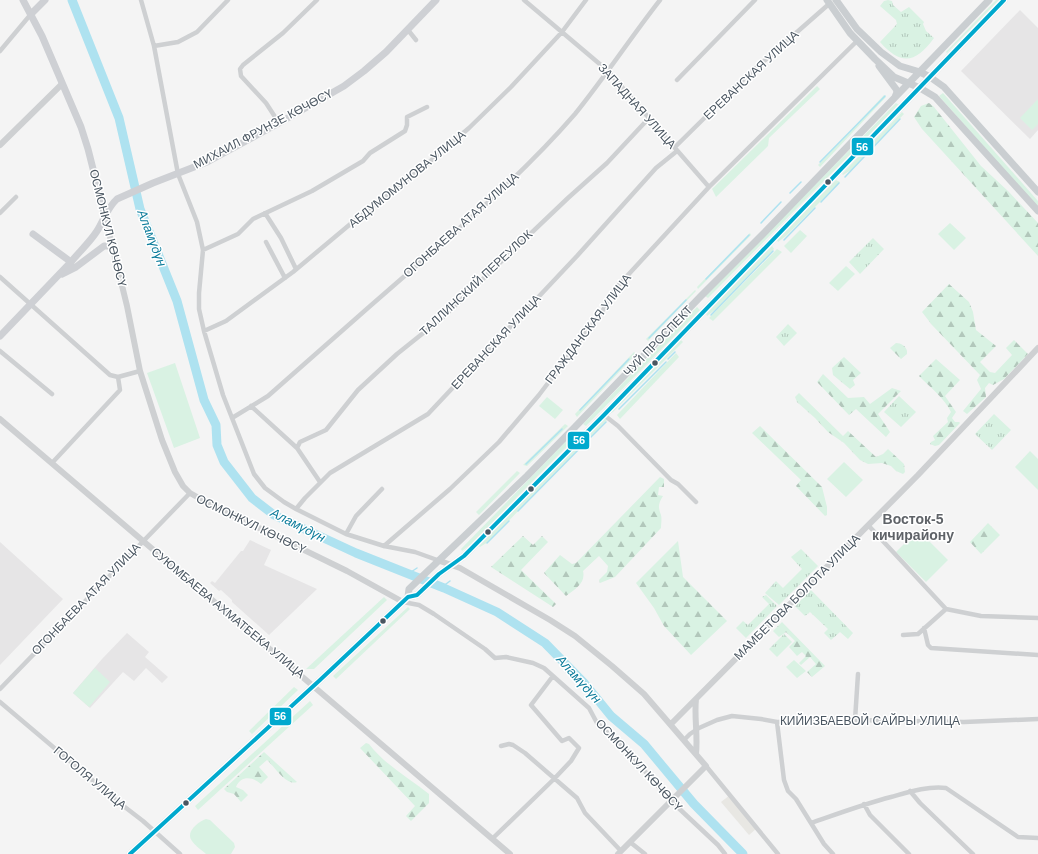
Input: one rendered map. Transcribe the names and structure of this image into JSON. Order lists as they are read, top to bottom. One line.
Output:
{"streets":{"main road":["МИХАИЛ ФРУНЗЕ КӨЧӨСҮ","ОСМОНКУЛ КӨЧӨСҮ","ЧУЙ ПРОСПЕКТ"],"street":["ЕРЕВАНСКАЯ УЛИЦА","ЗАПАДНАЯ УЛИЦА","АБДУМОМУНОВА УЛИЦА","ОГОНБАЕВА АТАЯ УЛИЦА","ТАЛЛИНСКИЙ ПЕРЕУЛОК","ГРАЖДАНСКАЯ УЛИЦА","МАМБЕТОВА БОЛОТА УЛИЦА","СУЮМБАЕВА АХМАТБЕКА УЛИЦА","КИЙИЗБАЕВОЙ САЙРЫ УЛИЦА","ГОГОЛЯ УЛИЦА"]},"crossings":[["ЕРЕВАНСКАЯ УЛИЦА","ЗАПАДНАЯ УЛИЦА"],["ЗАПАДНАЯ УЛИЦА","АБДУМОМУНОВА УЛИЦА"],["ЗАПАДНАЯ УЛИЦА","ОГОНБАЕВА АТАЯ УЛИЦА"],["ЗАПАДНАЯ УЛИЦА","ТАЛЛИНСКИЙ ПЕРЕУЛОК"],["ЗАПАДНАЯ УЛИЦА","ГРАЖДАНСКАЯ УЛИЦА"],["МИХАИЛ ФРУНЗЕ КӨЧӨСҮ","ОСМОНКУЛ КӨЧӨСҮ"],["ОГОНБАЕВА АТАЯ УЛИЦА","ОСМОНКУЛ КӨЧӨСҮ"],["ОГОНБАЕВА АТАЯ УЛИЦА","СУЮМБАЕВА АХМАТБЕКА УЛИЦА"],["ОСМОНКУЛ КӨЧӨСҮ","ЧУЙ ПРОСПЕКТ"],["ЧУЙ ПРОСПЕКТ","СУЮМБАЕВА АХМАТБЕКА УЛИЦА"],["ЧУЙ ПРОСПЕКТ","ГОГОЛЯ УЛИЦА"]],"districts":["Восток-5 кичирайону"],"water":["Аламүдүн"],"lines":["transit line 56"]}
